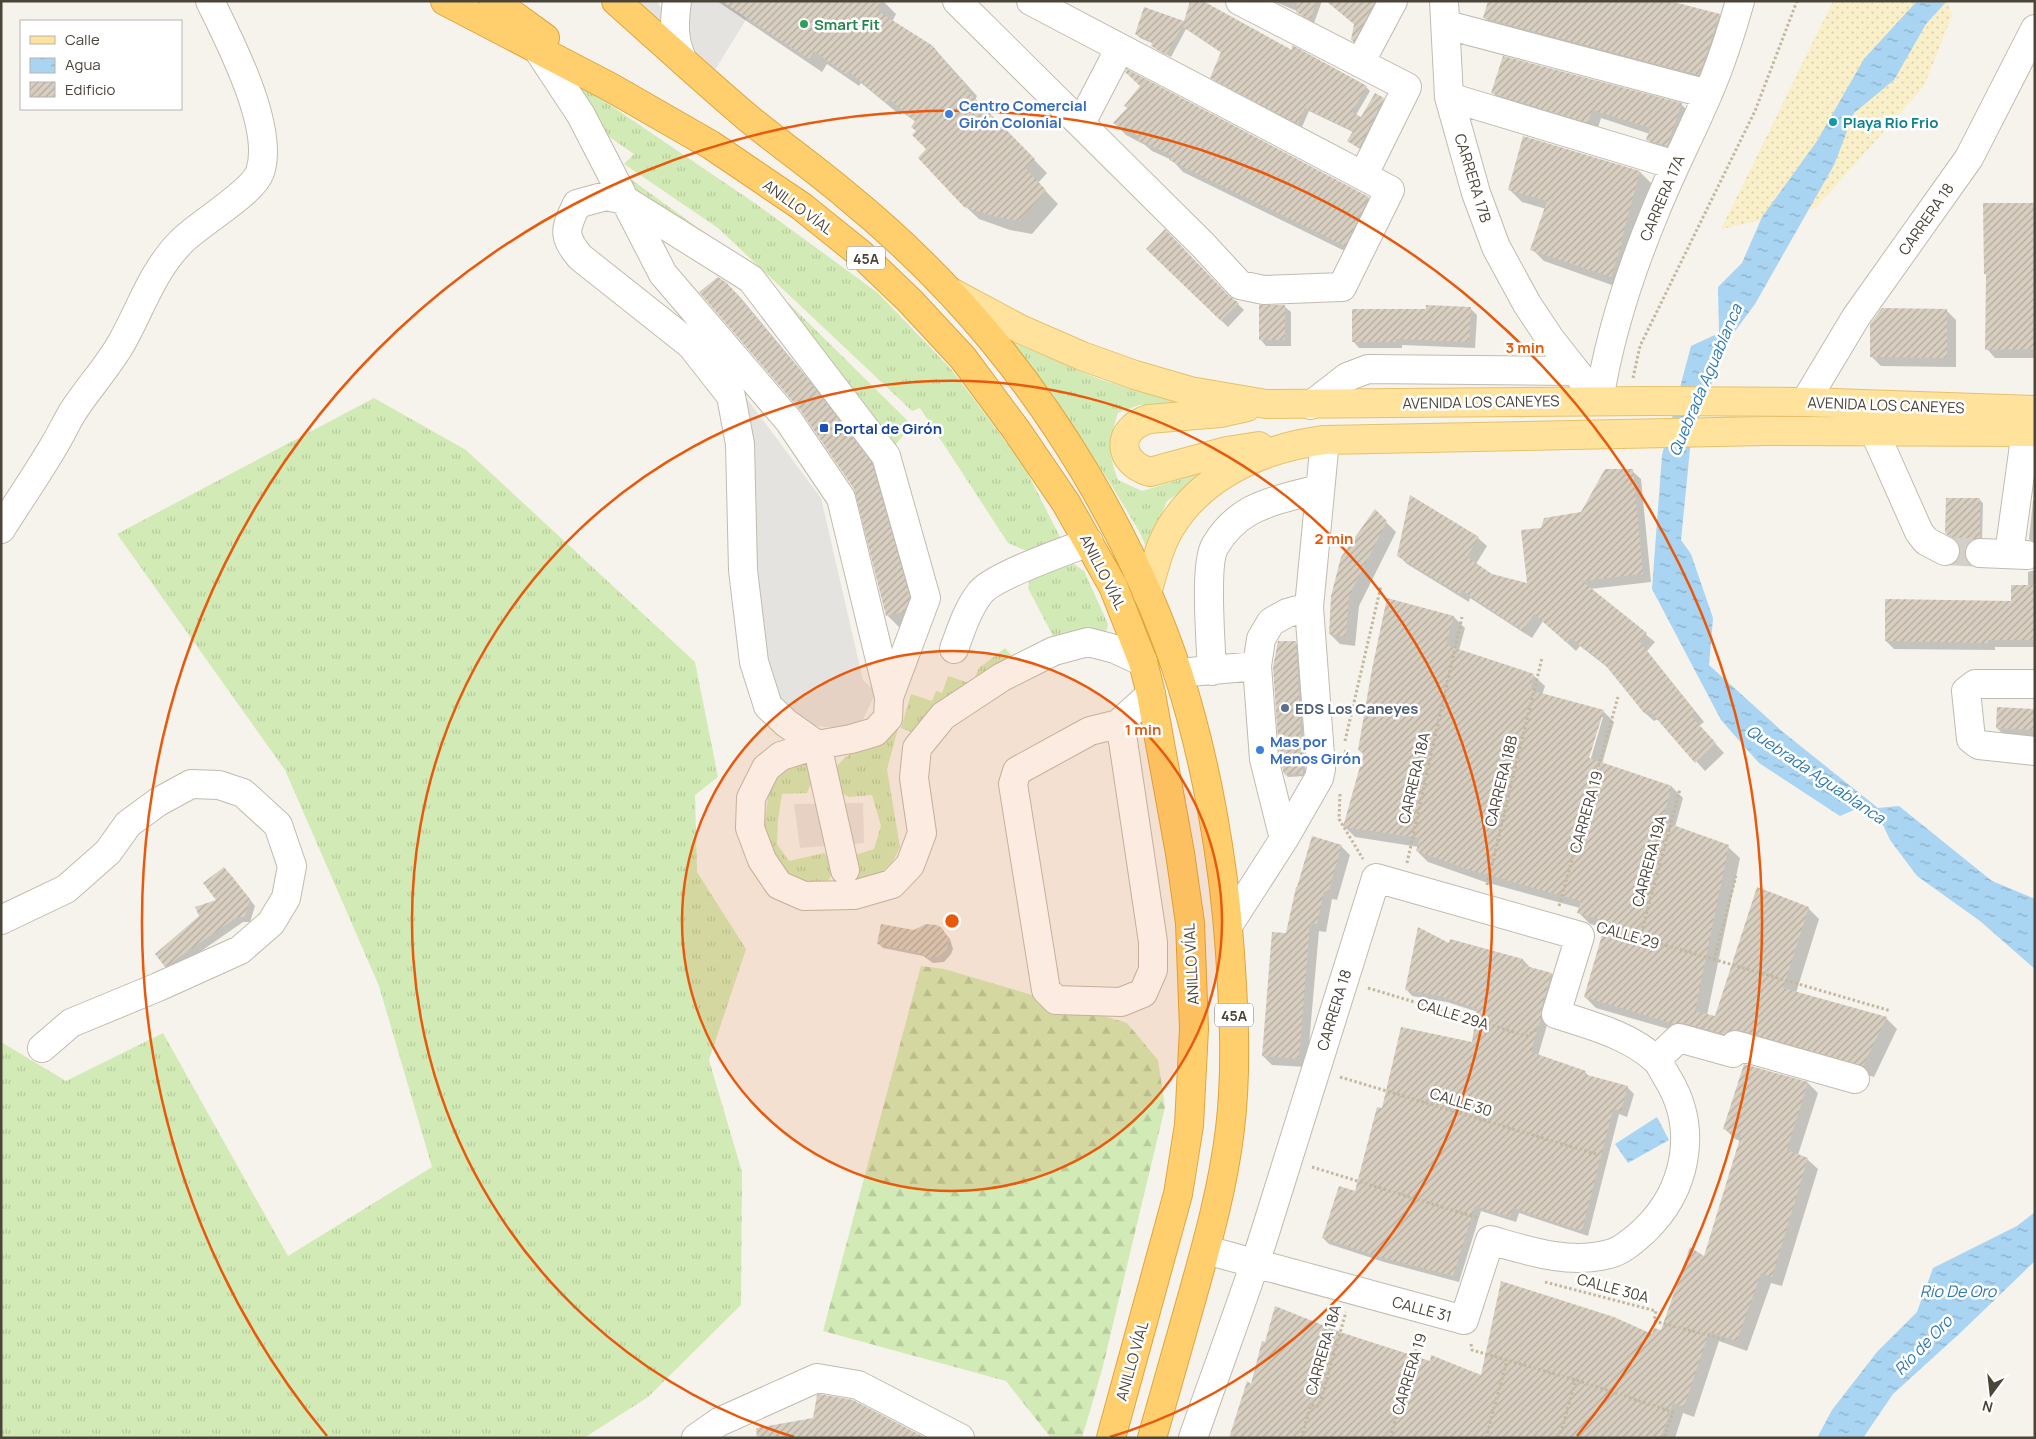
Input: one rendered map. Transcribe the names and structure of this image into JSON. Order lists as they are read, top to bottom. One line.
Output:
{"streets":{"highway":["ANILLO VÍAL","45A"],"main road":["AVENIDA LOS CANEYES"],"street":["CARRERA 17B","CARRERA 17A","CARRERA 18","CALLE 29","CALLE 31"],"path":["CARRERA 18A","CARRERA 18B","CARRERA 19","CARRERA 19A","CALLE 29A","CALLE 30","CALLE 30A"]},"crossings":[["CARRERA 17B","CARRERA 17A"],["CARRERA 17B","AVENIDA LOS CANEYES"],["CARRERA 17A","AVENIDA LOS CANEYES"],["ANILLO VÍAL","AVENIDA LOS CANEYES"],["ANILLO VÍAL","CALLE 31"],["CARRERA 18","AVENIDA LOS CANEYES"],["CARRERA 18","CALLE 29"],["CARRERA 18","CALLE 29A"],["CARRERA 18","CALLE 30"],["CARRERA 18","CALLE 31"],["CARRERA 18A","CALLE 29"],["CARRERA 18A","CALLE 31"],["CARRERA 18B","CALLE 29"],["CARRERA 19","CALLE 29"],["CARRERA 19","CALLE 31"],["CARRERA 19A","CALLE 29"]],"water":["Quebrada Aguablanca","Rio De Oro","Río de Oro"],"places":{"other":["Smart Fit","Centro Comercial Girón Colonial","Playa Rio Frio","EDS Los Caneyes","Mas por Menos Girón"],"transit":["Portal de Girón"]},"legend":["Calle","Agua","Edificio"],"north":"bottom","rings":["3 min","2 min","1 min"]}
